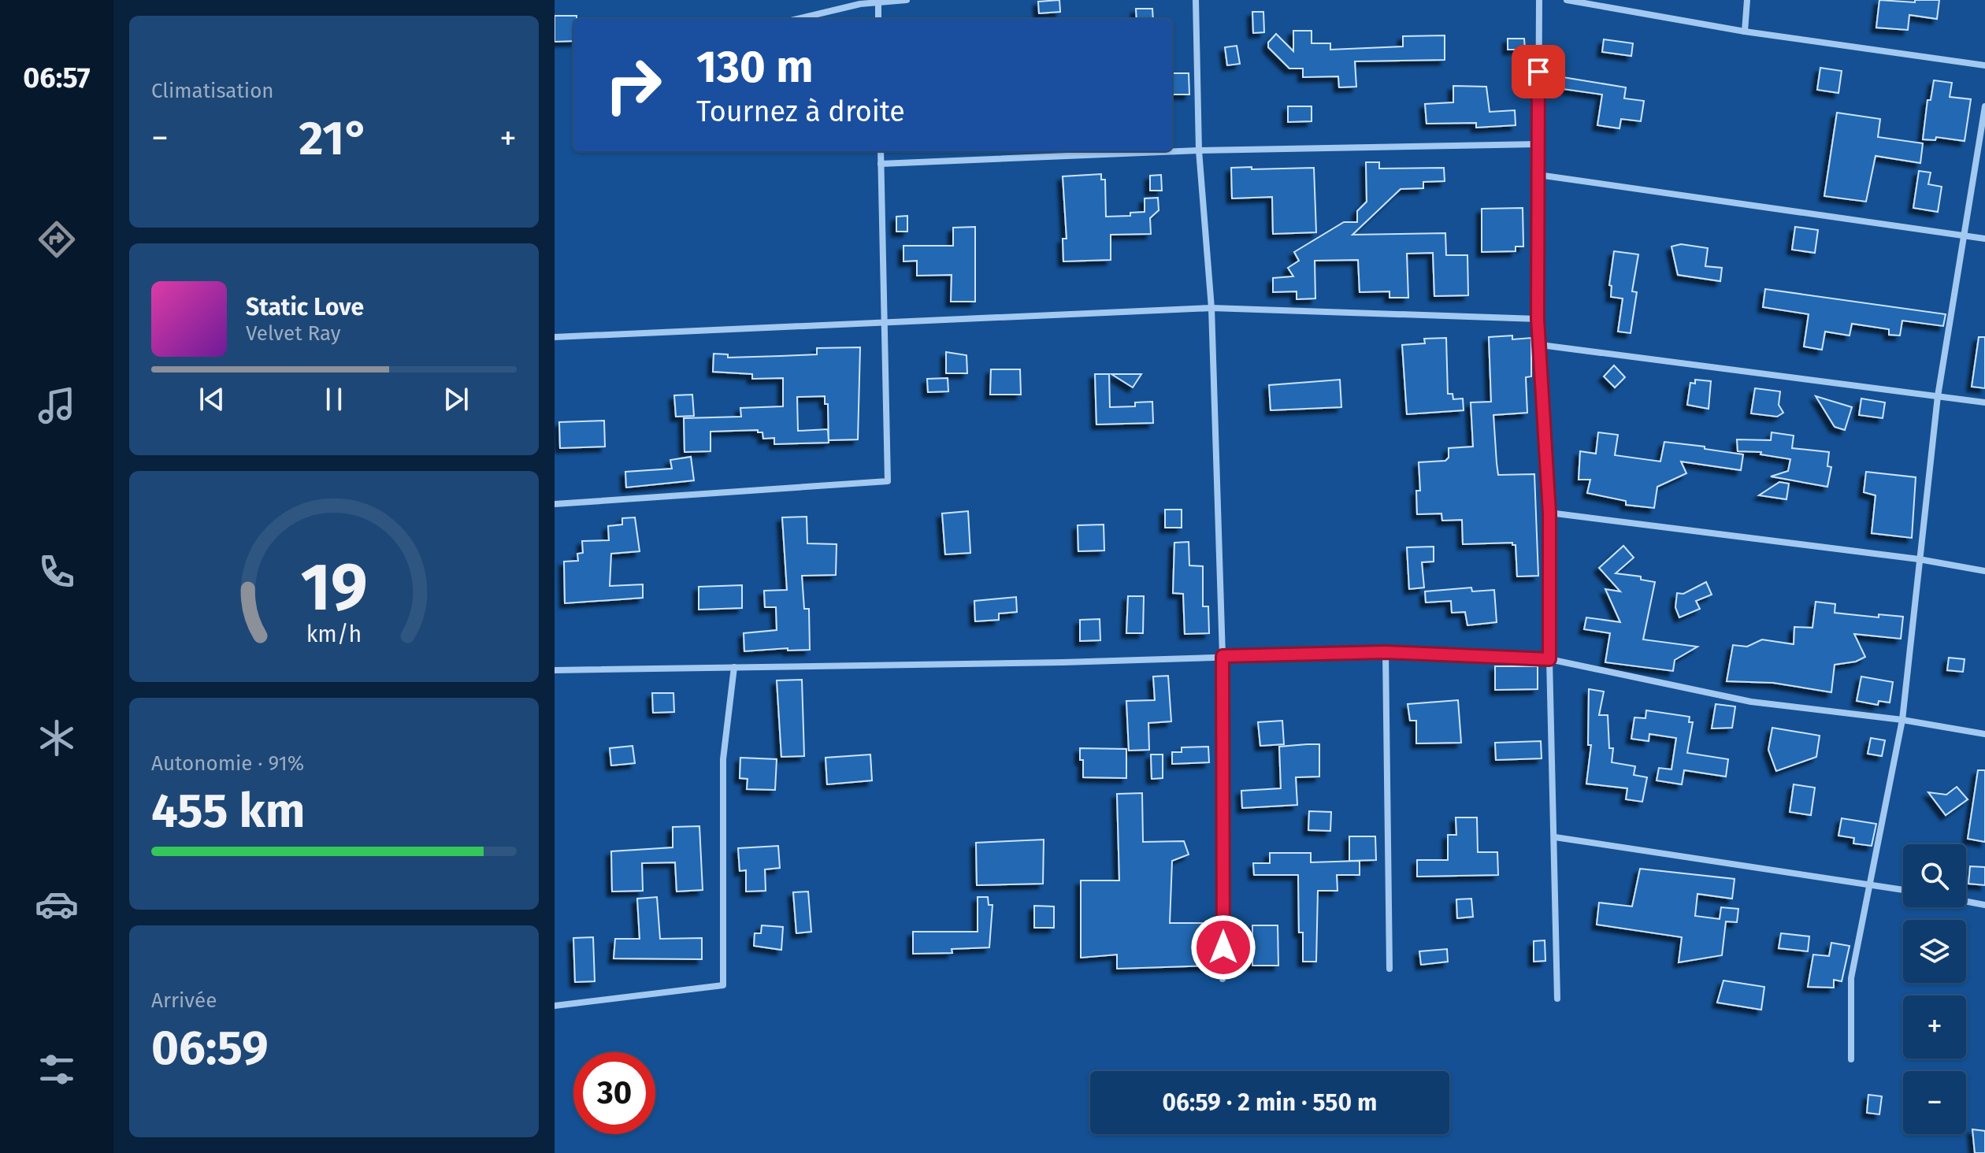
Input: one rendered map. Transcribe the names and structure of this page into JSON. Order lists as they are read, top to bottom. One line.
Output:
{"page":{"tabs":"06:57","tile":["Climatisation",["Autonomie · 91%","455 km"],["Arrivée","06:59"]],"turn":["130 m","Tournez à droite"],"heat":["−","21°","+"],"song":["Static Love","Velvet Ray"],"map_buttons":["+","−"],"limit":"30","trip":"06:59 · 2 min · 550 m","gauge":["19","km/h"]}}
